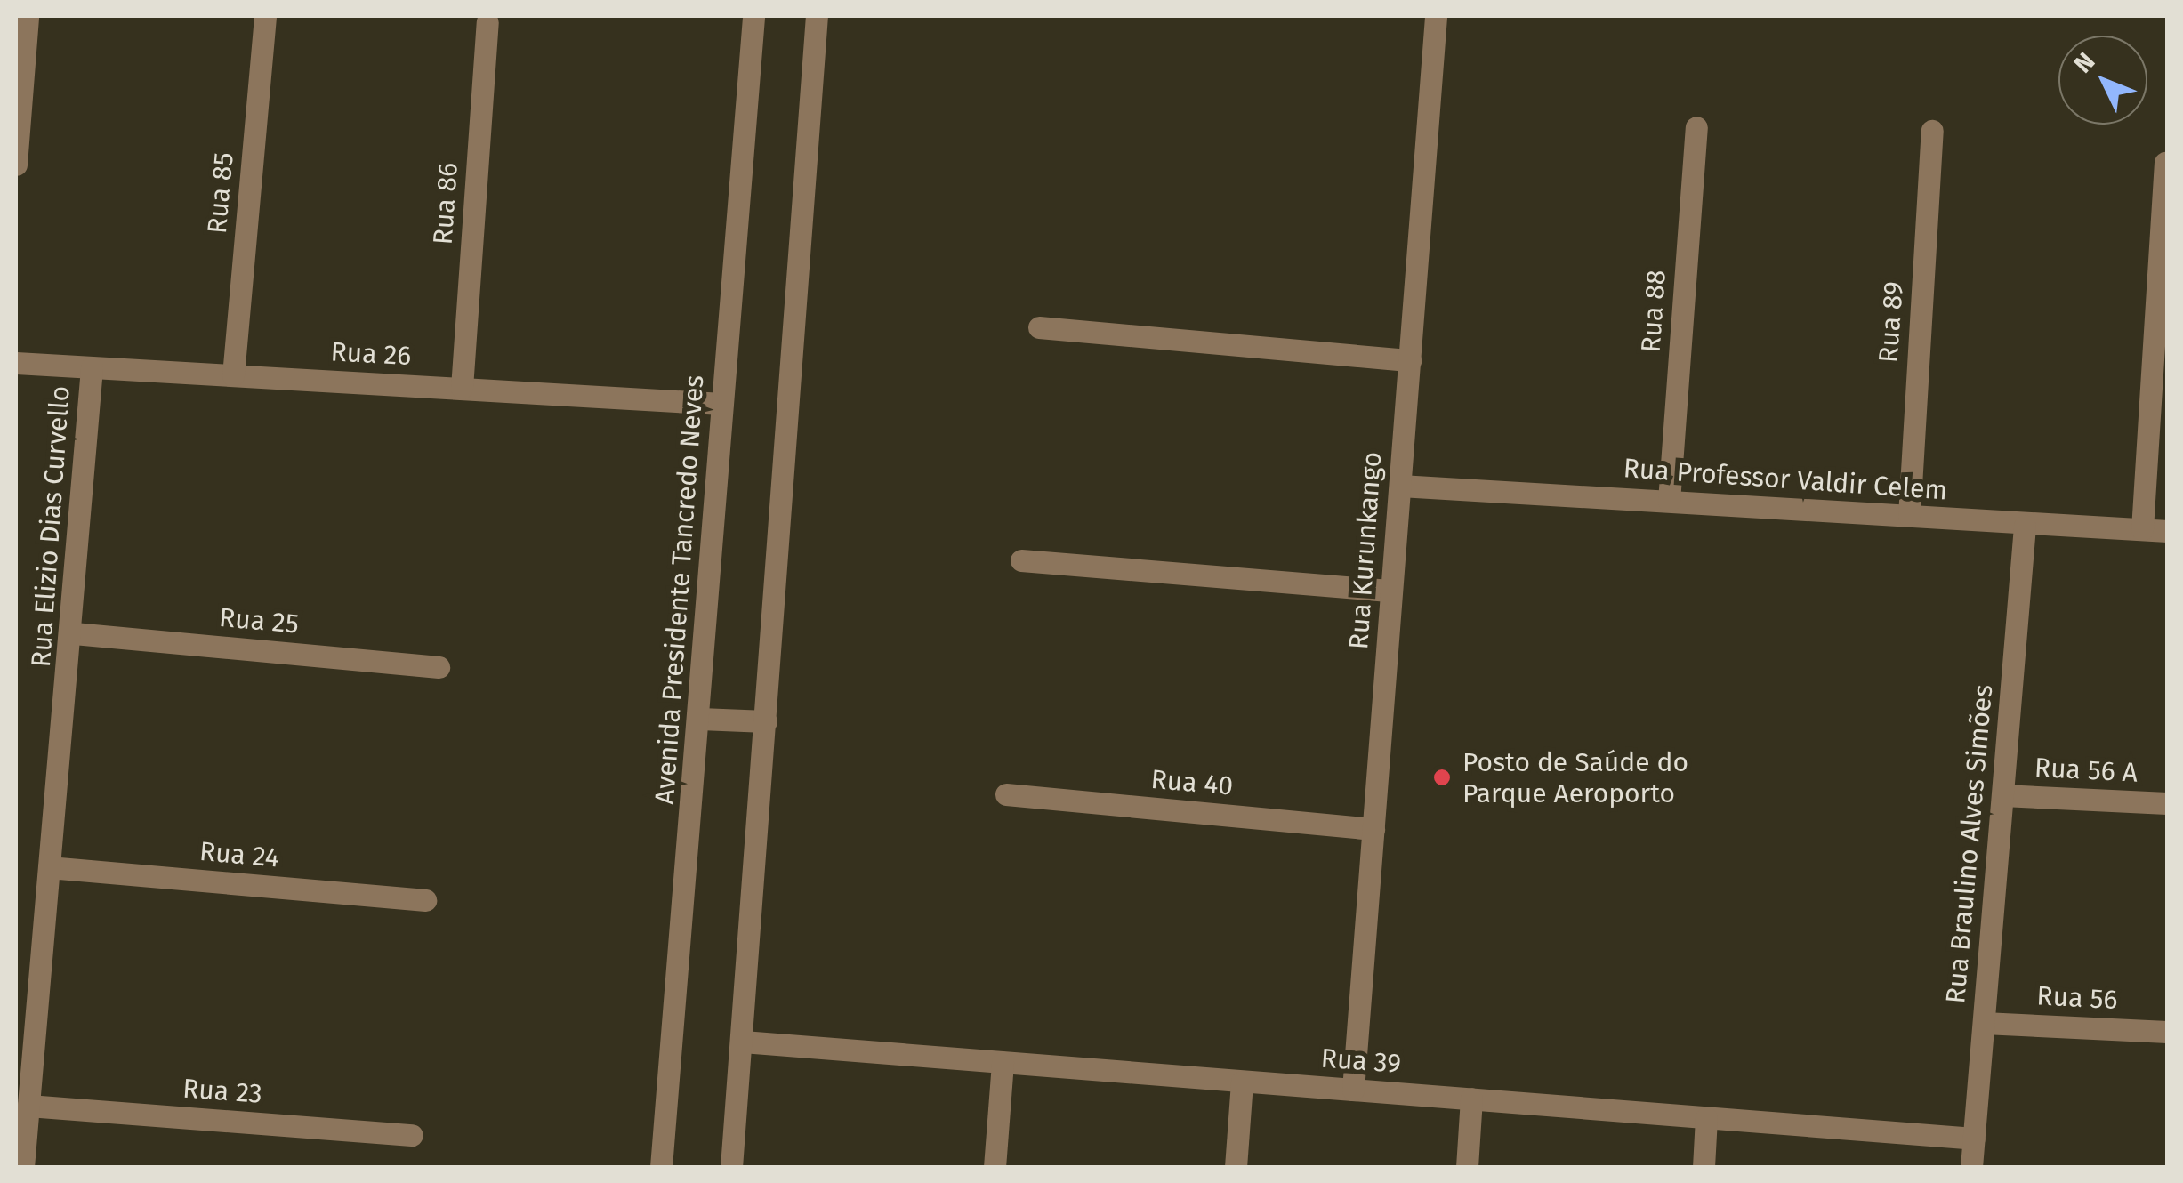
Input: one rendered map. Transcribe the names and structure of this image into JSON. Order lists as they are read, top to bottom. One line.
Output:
{"streets":{"street":["Rua 85","Rua 86","Rua 88","Rua 89","Rua 26","Rua Professor Valdir Celem","Rua Elizio Dias Curvello","Rua Kurunkango","Avenida Presidente Tancredo Neves","Rua 25","Rua 56 A","Rua 40","Rua Braulino Alves Simões","Rua 24","Rua 56","Rua 39","Rua 23"]},"crossings":[["Rua 85","Rua 26"],["Rua 86","Rua 26"],["Rua 88","Rua Professor Valdir Celem"],["Rua 89","Rua Professor Valdir Celem"],["Rua 26","Rua Elizio Dias Curvello"],["Rua 26","Avenida Presidente Tancredo Neves"],["Rua Professor Valdir Celem","Rua Kurunkango"],["Rua Professor Valdir Celem","Rua Braulino Alves Simões"],["Rua Elizio Dias Curvello","Rua 25"],["Rua Elizio Dias Curvello","Rua 24"],["Rua Elizio Dias Curvello","Rua 23"],["Rua Kurunkango","Rua 40"],["Rua Kurunkango","Rua 39"],["Rua 56 A","Rua Braulino Alves Simões"],["Rua Braulino Alves Simões","Rua 56"],["Rua Braulino Alves Simões","Rua 39"]],"places":["Posto de Saúde do Parque Aeroporto"],"north":"top left"}
